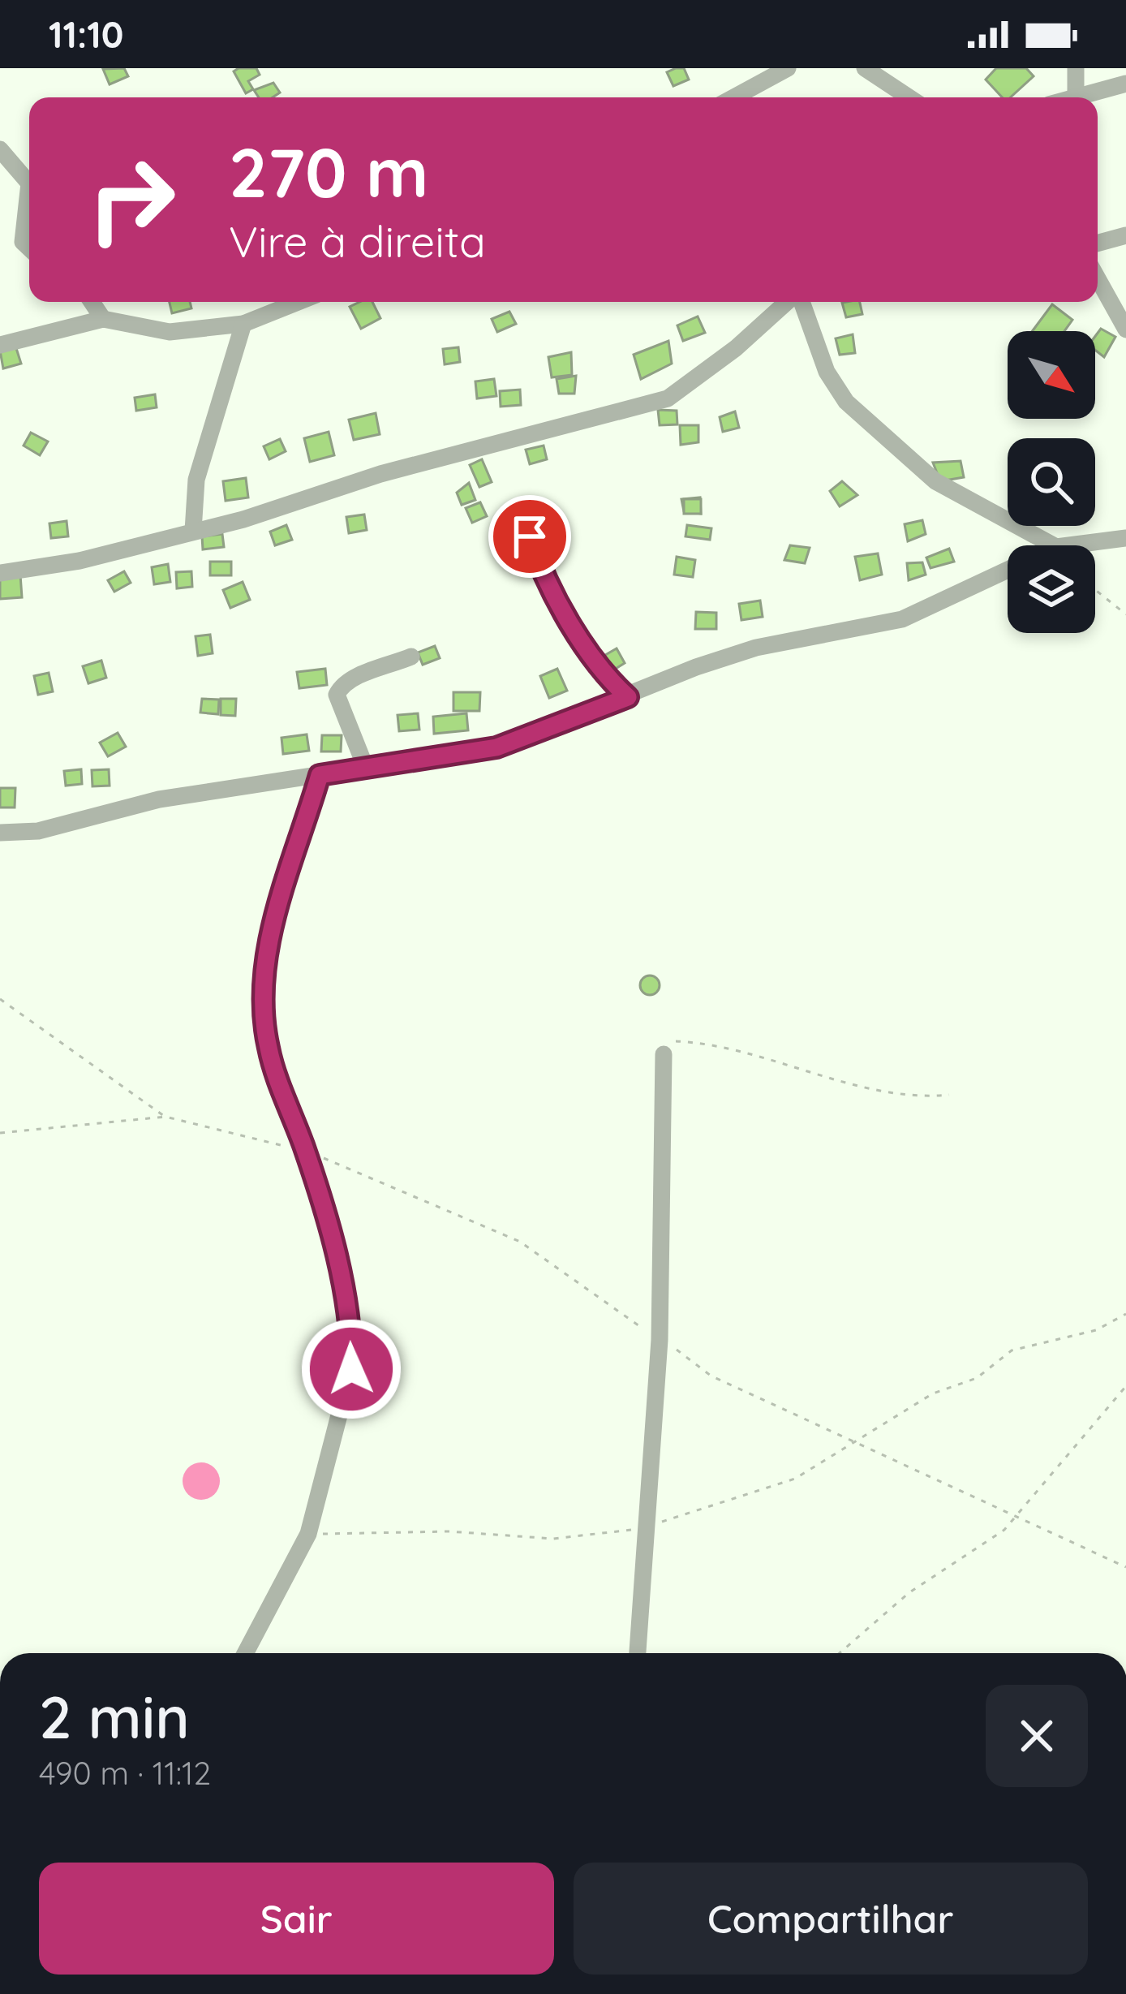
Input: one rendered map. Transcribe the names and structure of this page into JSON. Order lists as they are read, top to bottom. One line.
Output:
{"north":"bottom right","page":{"status":"11:10","turn":["270 m","Vire à direita"],"heading":["2 min","490 m · 11:12"],"buttons":["Sair","Compartilhar"]}}
